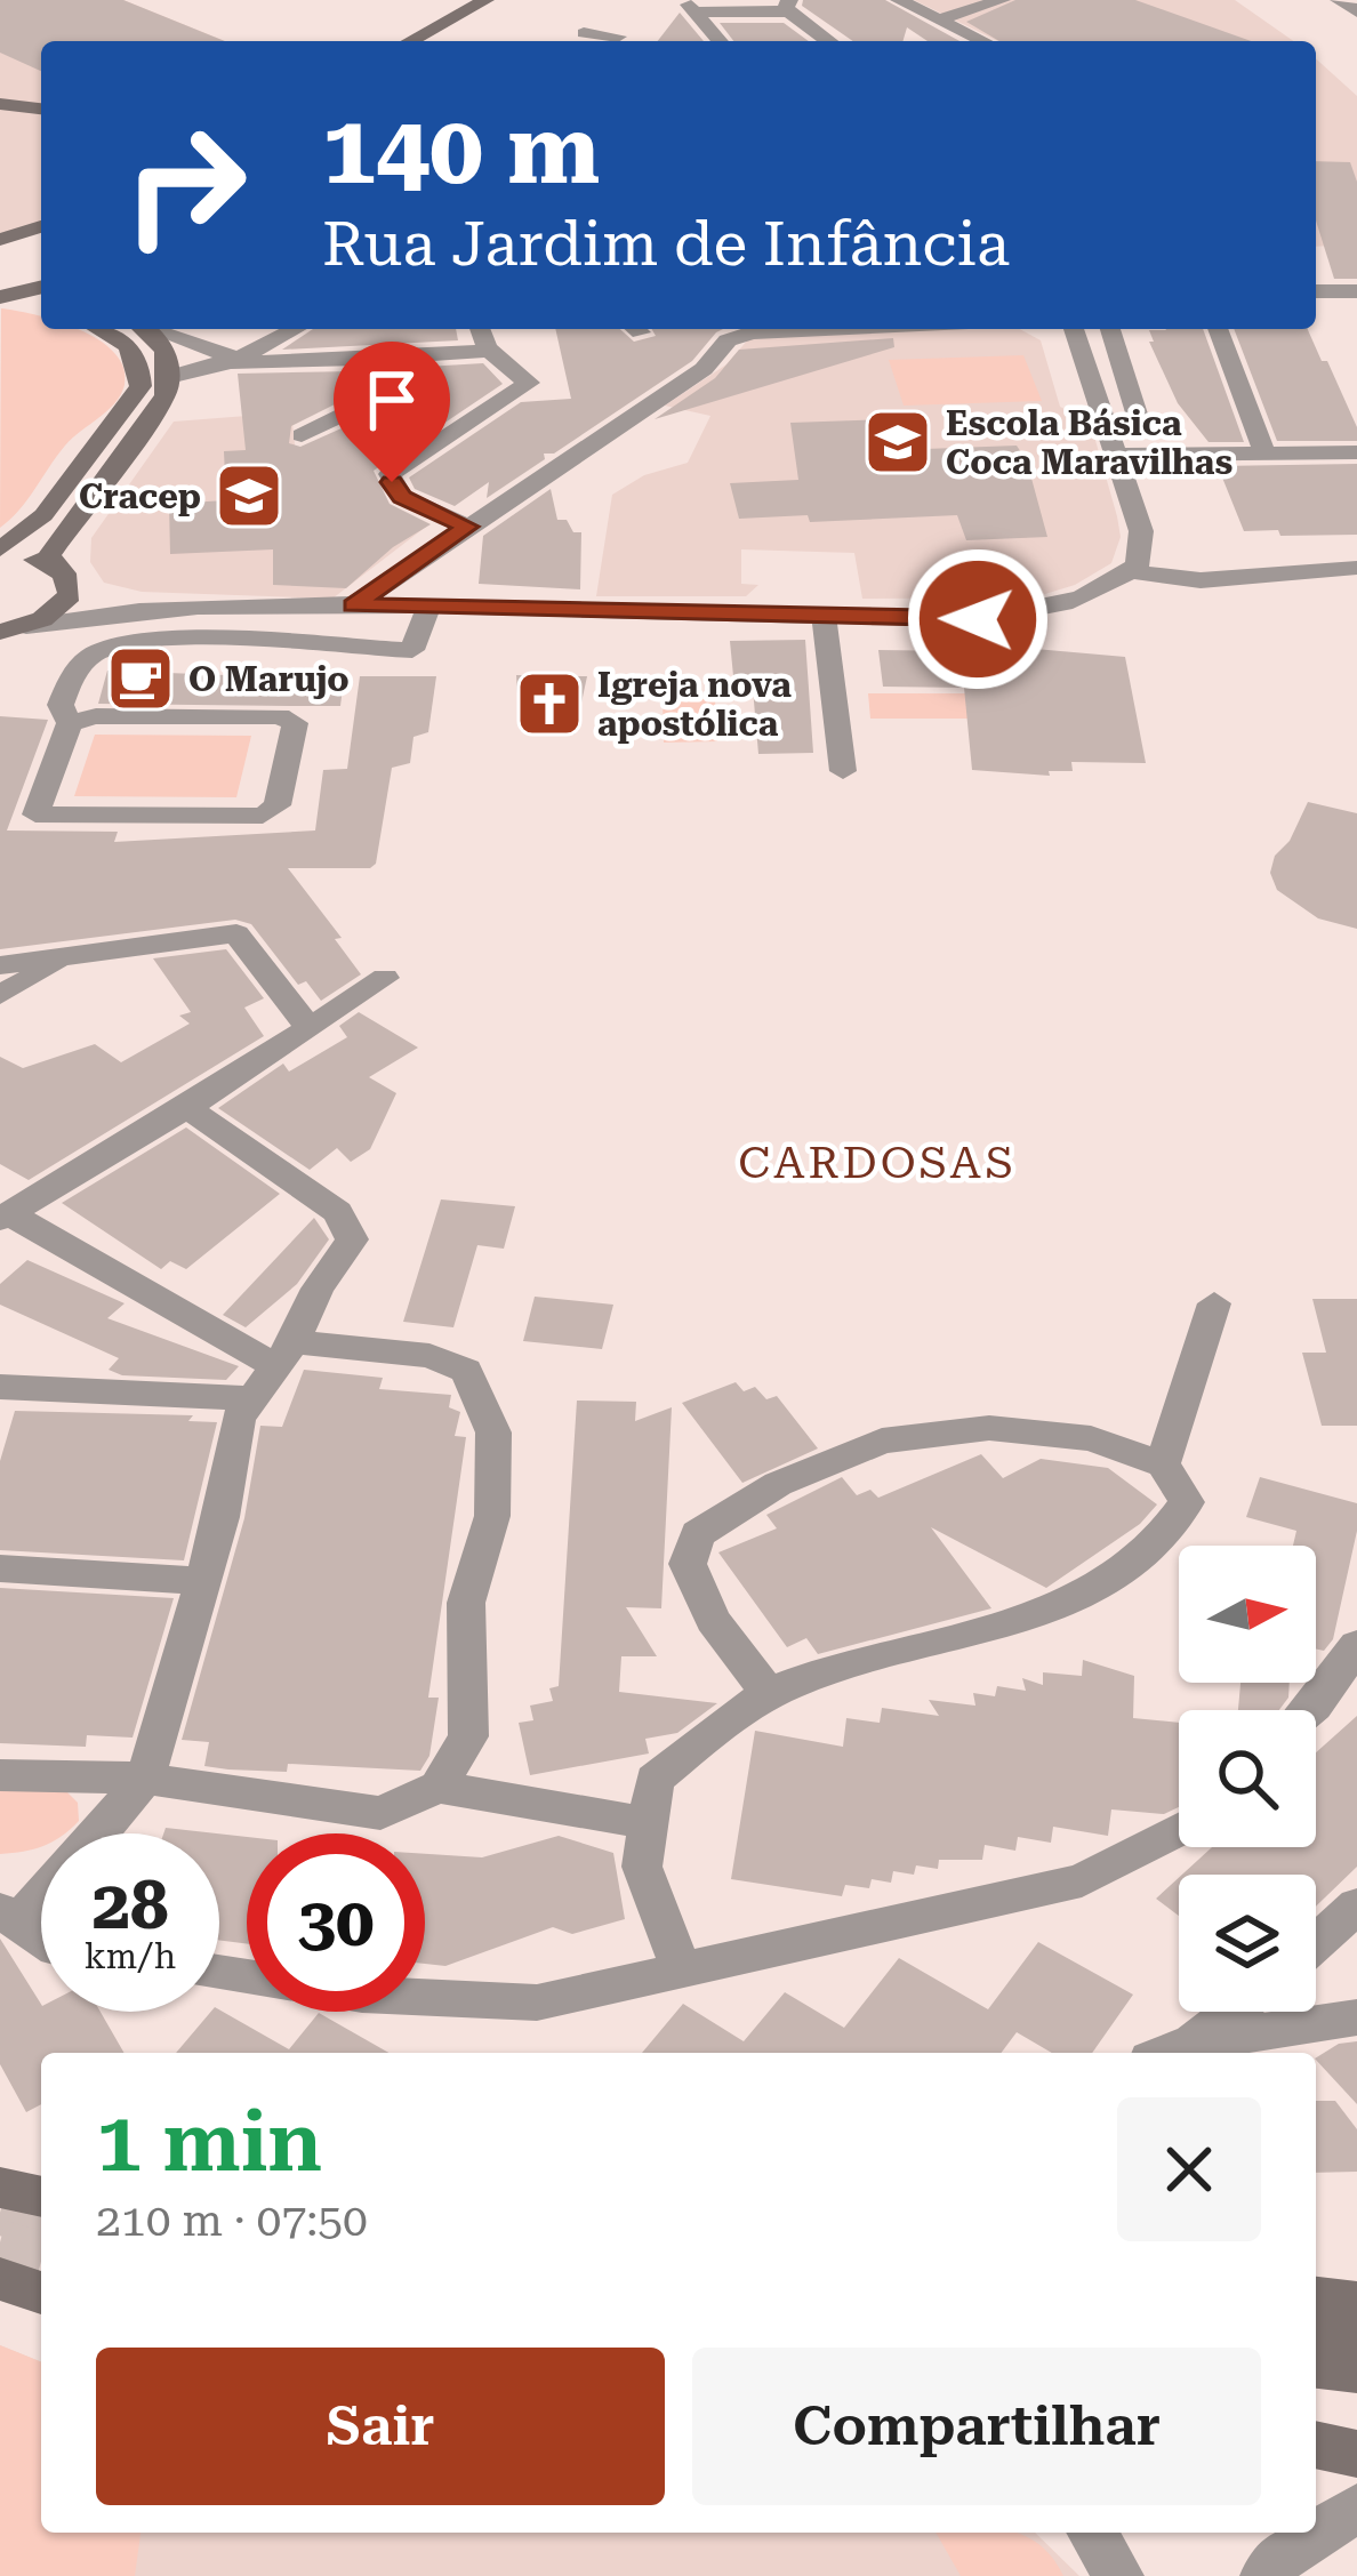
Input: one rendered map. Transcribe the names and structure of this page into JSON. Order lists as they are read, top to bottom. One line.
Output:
{"districts":["CARDOSAS"],"places":{"school or university":["Escola Básica Coca Maravilhas","Cracep"],"cafe":["O Marujo"],"church":["Igreja nova apostólica"]},"north":"right","page":{"turn":["140 m","Rua Jardim de Infância"],"speed":"28 km/h","limit":"30","heading":["1 min","210 m · 07:50"],"buttons":["Sair","Compartilhar"]}}
